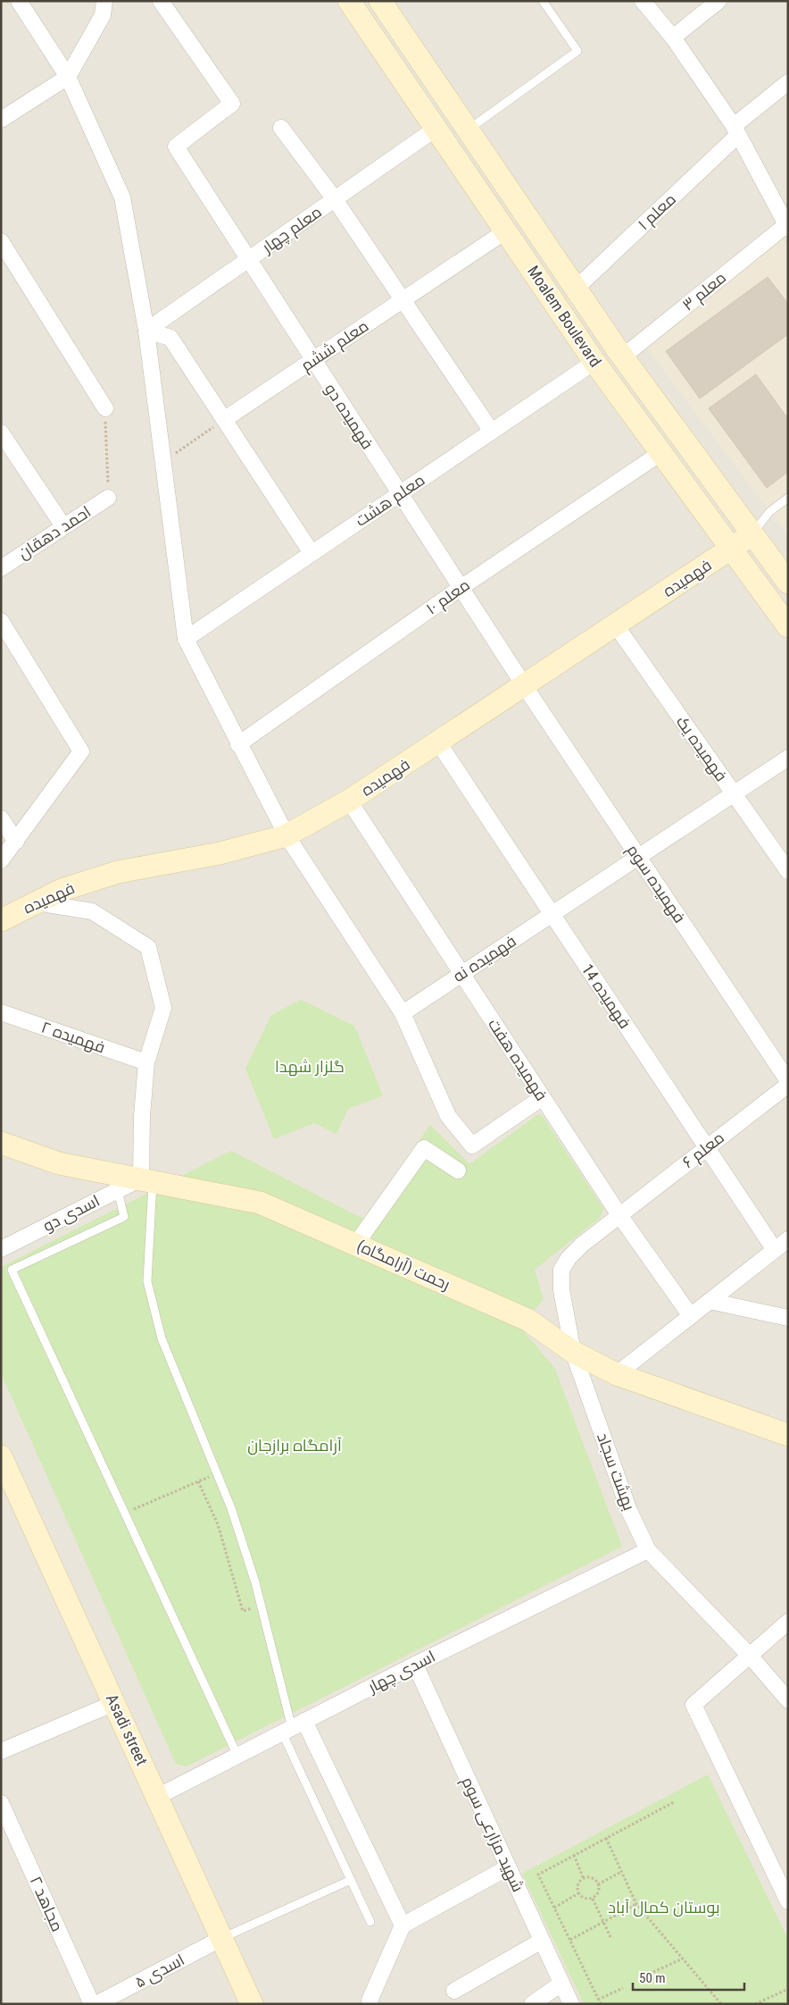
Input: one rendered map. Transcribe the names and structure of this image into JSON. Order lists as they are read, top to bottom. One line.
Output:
{"streets":{"street":["معلم ۱","معلم چهار","معلم ۳","Moalem Boulevard","معلم ششم","فهمیده دو","معلم هشت","احمد دهقان","فهمیده","معلم ۱۰","فهمیده یک","فهمیده سوم","فهمیده نه","فهمیده 14","فهمیده ۲","فهمیده هفت","معلم ۶","اسدی دو","رحمت (آرامگاه)","بهشت سجاد","اسدی چهار","Asadi street","شهید مزارعی سوم","مجاهد ۲","اسدی ۵"]},"crossings":[["معلم ۱","Moalem Boulevard"],["معلم چهار","Moalem Boulevard"],["معلم چهار","فهمیده دو"],["معلم ۳","Moalem Boulevard"],["Moalem Boulevard","معلم ششم"],["Moalem Boulevard","معلم هشت"],["Moalem Boulevard","فهمیده"],["Moalem Boulevard","معلم ۱۰"],["معلم ششم","فهمیده دو"],["فهمیده دو","معلم هشت"],["فهمیده دو","فهمیده"],["فهمیده دو","معلم ۱۰"],["فهمیده دو","فهمیده سوم"],["فهمیده","فهمیده یک"],["فهمیده","فهمیده سوم"],["فهمیده","فهمیده 14"],["فهمیده","فهمیده هفت"],["فهمیده یک","فهمیده نه"],["فهمیده سوم","فهمیده نه"],["فهمیده سوم","معلم ۶"],["فهمیده نه","فهمیده 14"],["فهمیده نه","فهمیده هفت"],["فهمیده 14","معلم ۶"],["فهمیده هفت","معلم ۶"],["فهمیده هفت","بهشت سجاد"],["معلم ۶","بهشت سجاد"],["اسدی دو","رحمت (آرامگاه)"],["رحمت (آرامگاه)","بهشت سجاد"],["بهشت سجاد","اسدی چهار"],["اسدی چهار","Asadi street"],["اسدی چهار","شهید مزارعی سوم"],["Asadi street","اسدی ۵"]],"parks":["گلزار شهدا","آرامگاه برازجان","بوستان کمال آباد"],"scale_bar":"50 m"}
